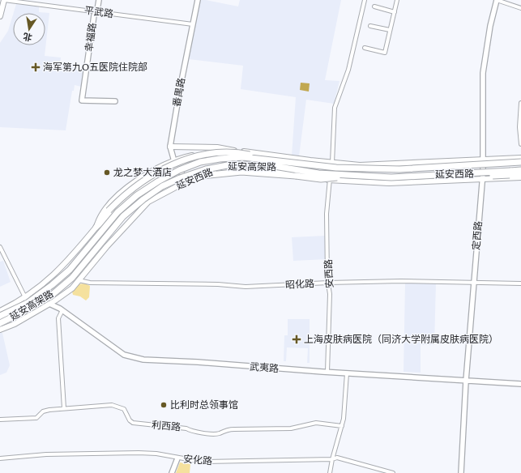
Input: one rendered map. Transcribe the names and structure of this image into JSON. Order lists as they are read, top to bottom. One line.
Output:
{"streets":{"highway":["延安高架路"],"main road":["延安西路"],"street":["平武路","幸福路","番禺路","定西路","安西路","昭化路","武夷路","利西路","安化路"]},"crossings":[["平武路","幸福路"],["平武路","番禺路"],["番禺路","延安西路"],["延安高架路","延安西路"],["延安西路","定西路"],["延安西路","安西路"],["延安西路","昭化路"],["延安西路","武夷路"],["定西路","昭化路"],["定西路","武夷路"],["安西路","昭化路"],["安西路","武夷路"]],"places":{"health":["海军第九O五医院住院部","上海皮肤病医院（同济大学附属皮肤病医院）"],"other":["龙之梦大酒店","比利时总领事馆"]},"north":"bottom"}
